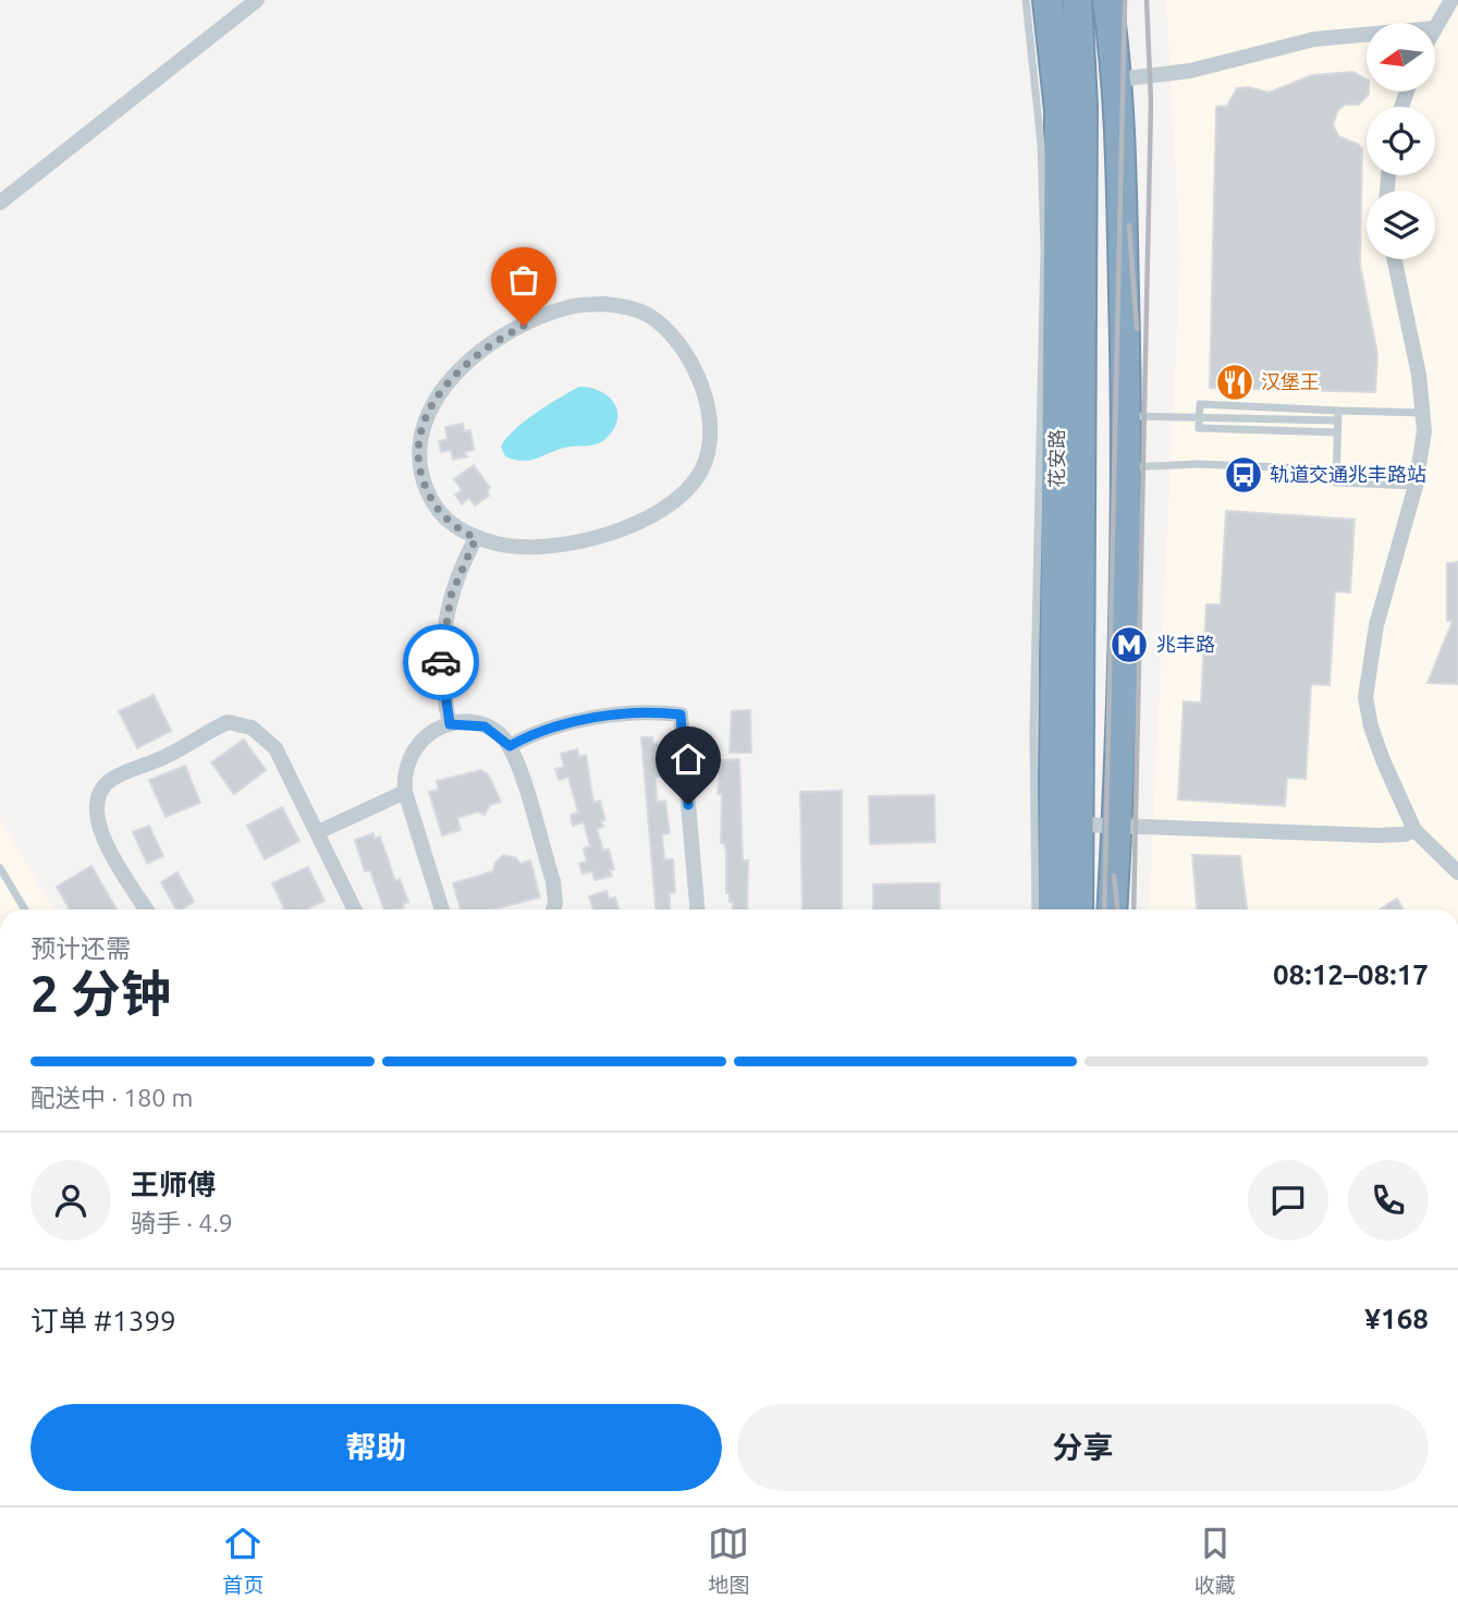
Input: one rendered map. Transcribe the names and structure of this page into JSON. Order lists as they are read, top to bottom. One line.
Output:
{"streets":{"highway":["花安路"]},"places":{"restaurant":["汉堡王"],"bus stop":["轨道交通兆丰路站"],"metro station":["兆丰路"]},"north":"left","page":{"heading":["2 分钟","预计还需","08:12–08:17"],"panel":["王师傅","骑手 · 4.9","订单 #1399","¥168"],"bar":"配送中 · 180 m","buttons":["帮助","分享"],"tabs":["首页","地图","收藏"]}}
